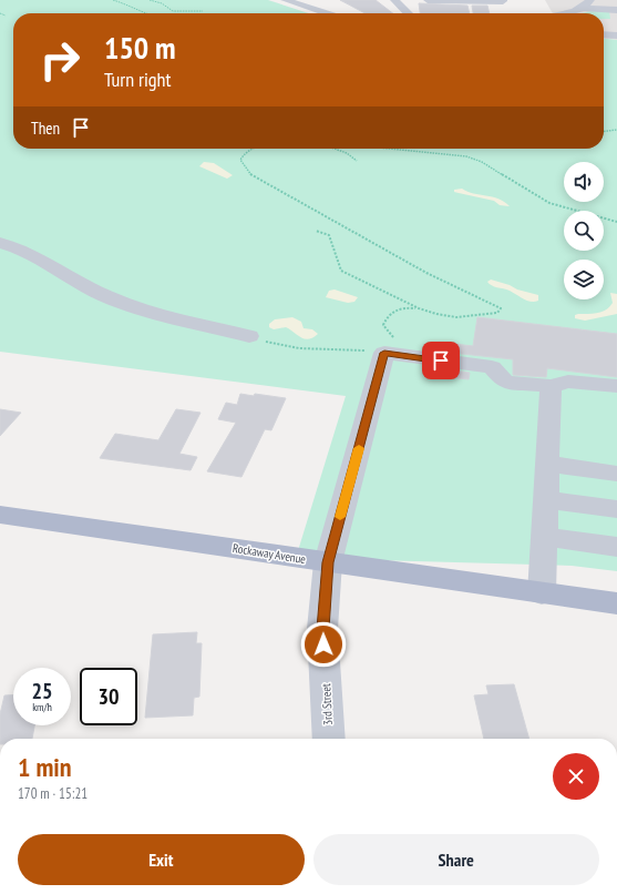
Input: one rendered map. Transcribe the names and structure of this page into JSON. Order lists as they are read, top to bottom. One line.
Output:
{"streets":{"main road":["Rockaway Avenue"],"street":["3rd Street"]},"crossings":[["Rockaway Avenue","3rd Street"]],"page":{"turn":["150 m","Turn right"],"then":"Then","speed":"25 km/h","limit":"30","heading":["1 min","170 m · 15:21"],"buttons":["Exit","Share"]}}
